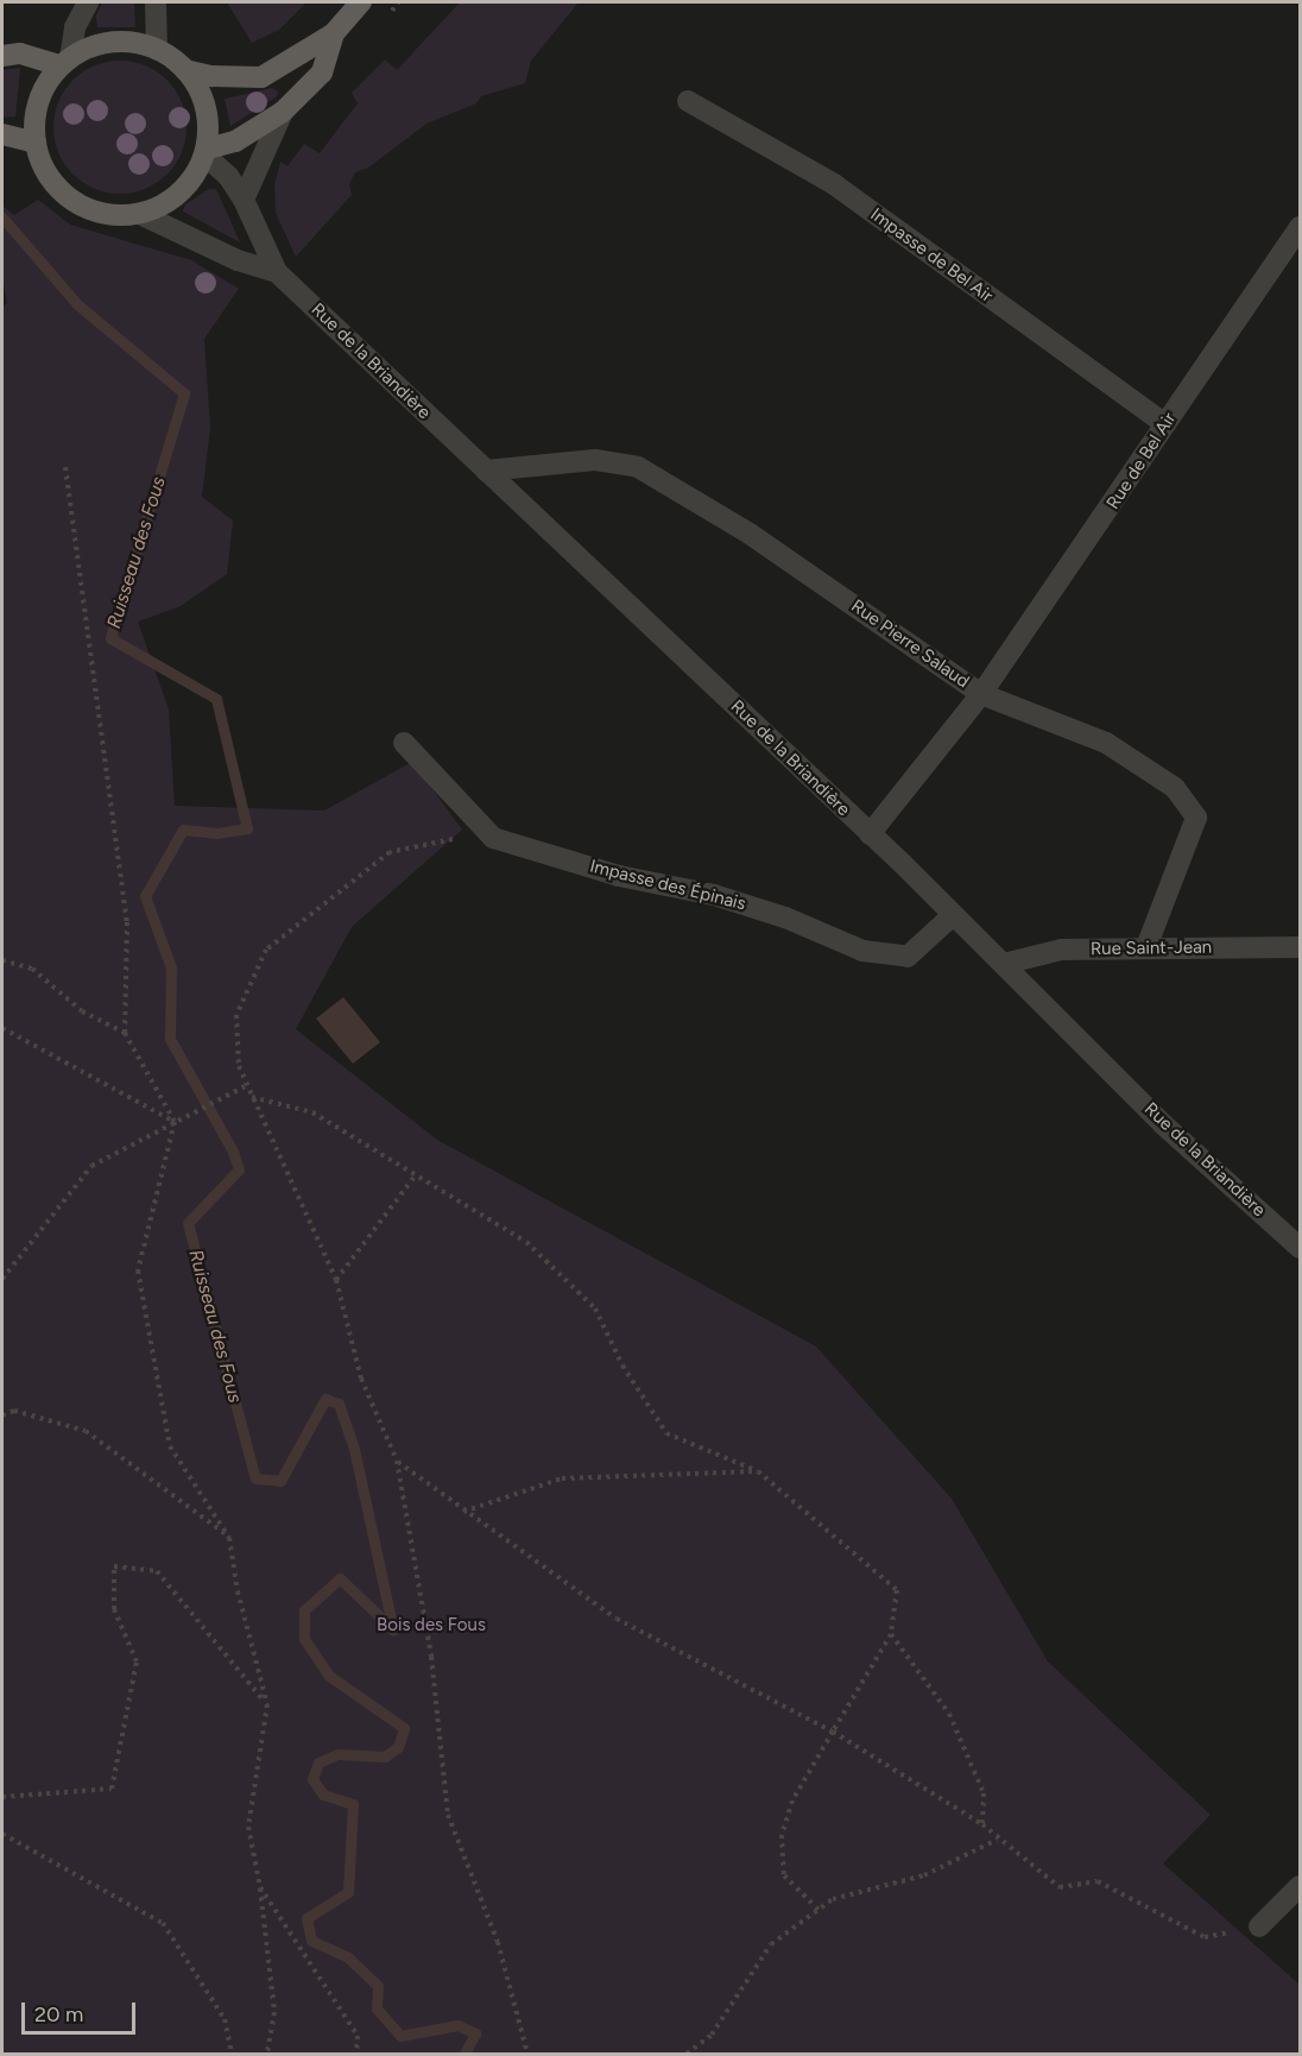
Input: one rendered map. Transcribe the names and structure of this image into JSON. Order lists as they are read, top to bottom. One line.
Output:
{"streets":{"street":["Impasse de Bel Air","Rue de la Briandière","Rue de Bel Air","Rue Pierre Salaud","Impasse des Épinais","Rue Saint-Jean"]},"crossings":[["Impasse de Bel Air","Rue de Bel Air"],["Rue de la Briandière","Rue de Bel Air"],["Rue de la Briandière","Rue Pierre Salaud"],["Rue de la Briandière","Impasse des Épinais"],["Rue de la Briandière","Rue Saint-Jean"],["Rue de Bel Air","Rue Pierre Salaud"],["Rue Pierre Salaud","Rue Saint-Jean"]],"water":["Ruisseau des Fous"],"parks":["Bois des Fous"],"scale_bar":"20 m"}
